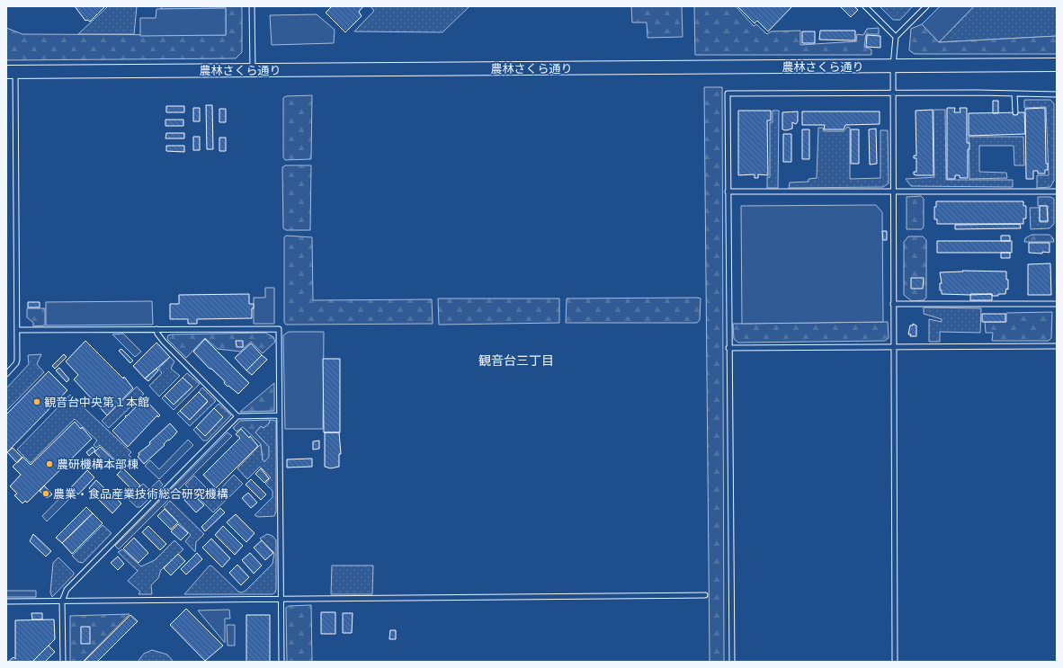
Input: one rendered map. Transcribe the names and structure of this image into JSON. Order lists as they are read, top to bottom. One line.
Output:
{"streets":{"street":["農林さくら通り"]},"districts":["観音台三丁目"],"places":["観音台中央第１本館","農研機構本部棟","農業・食品産業技術総合研究機構"]}
